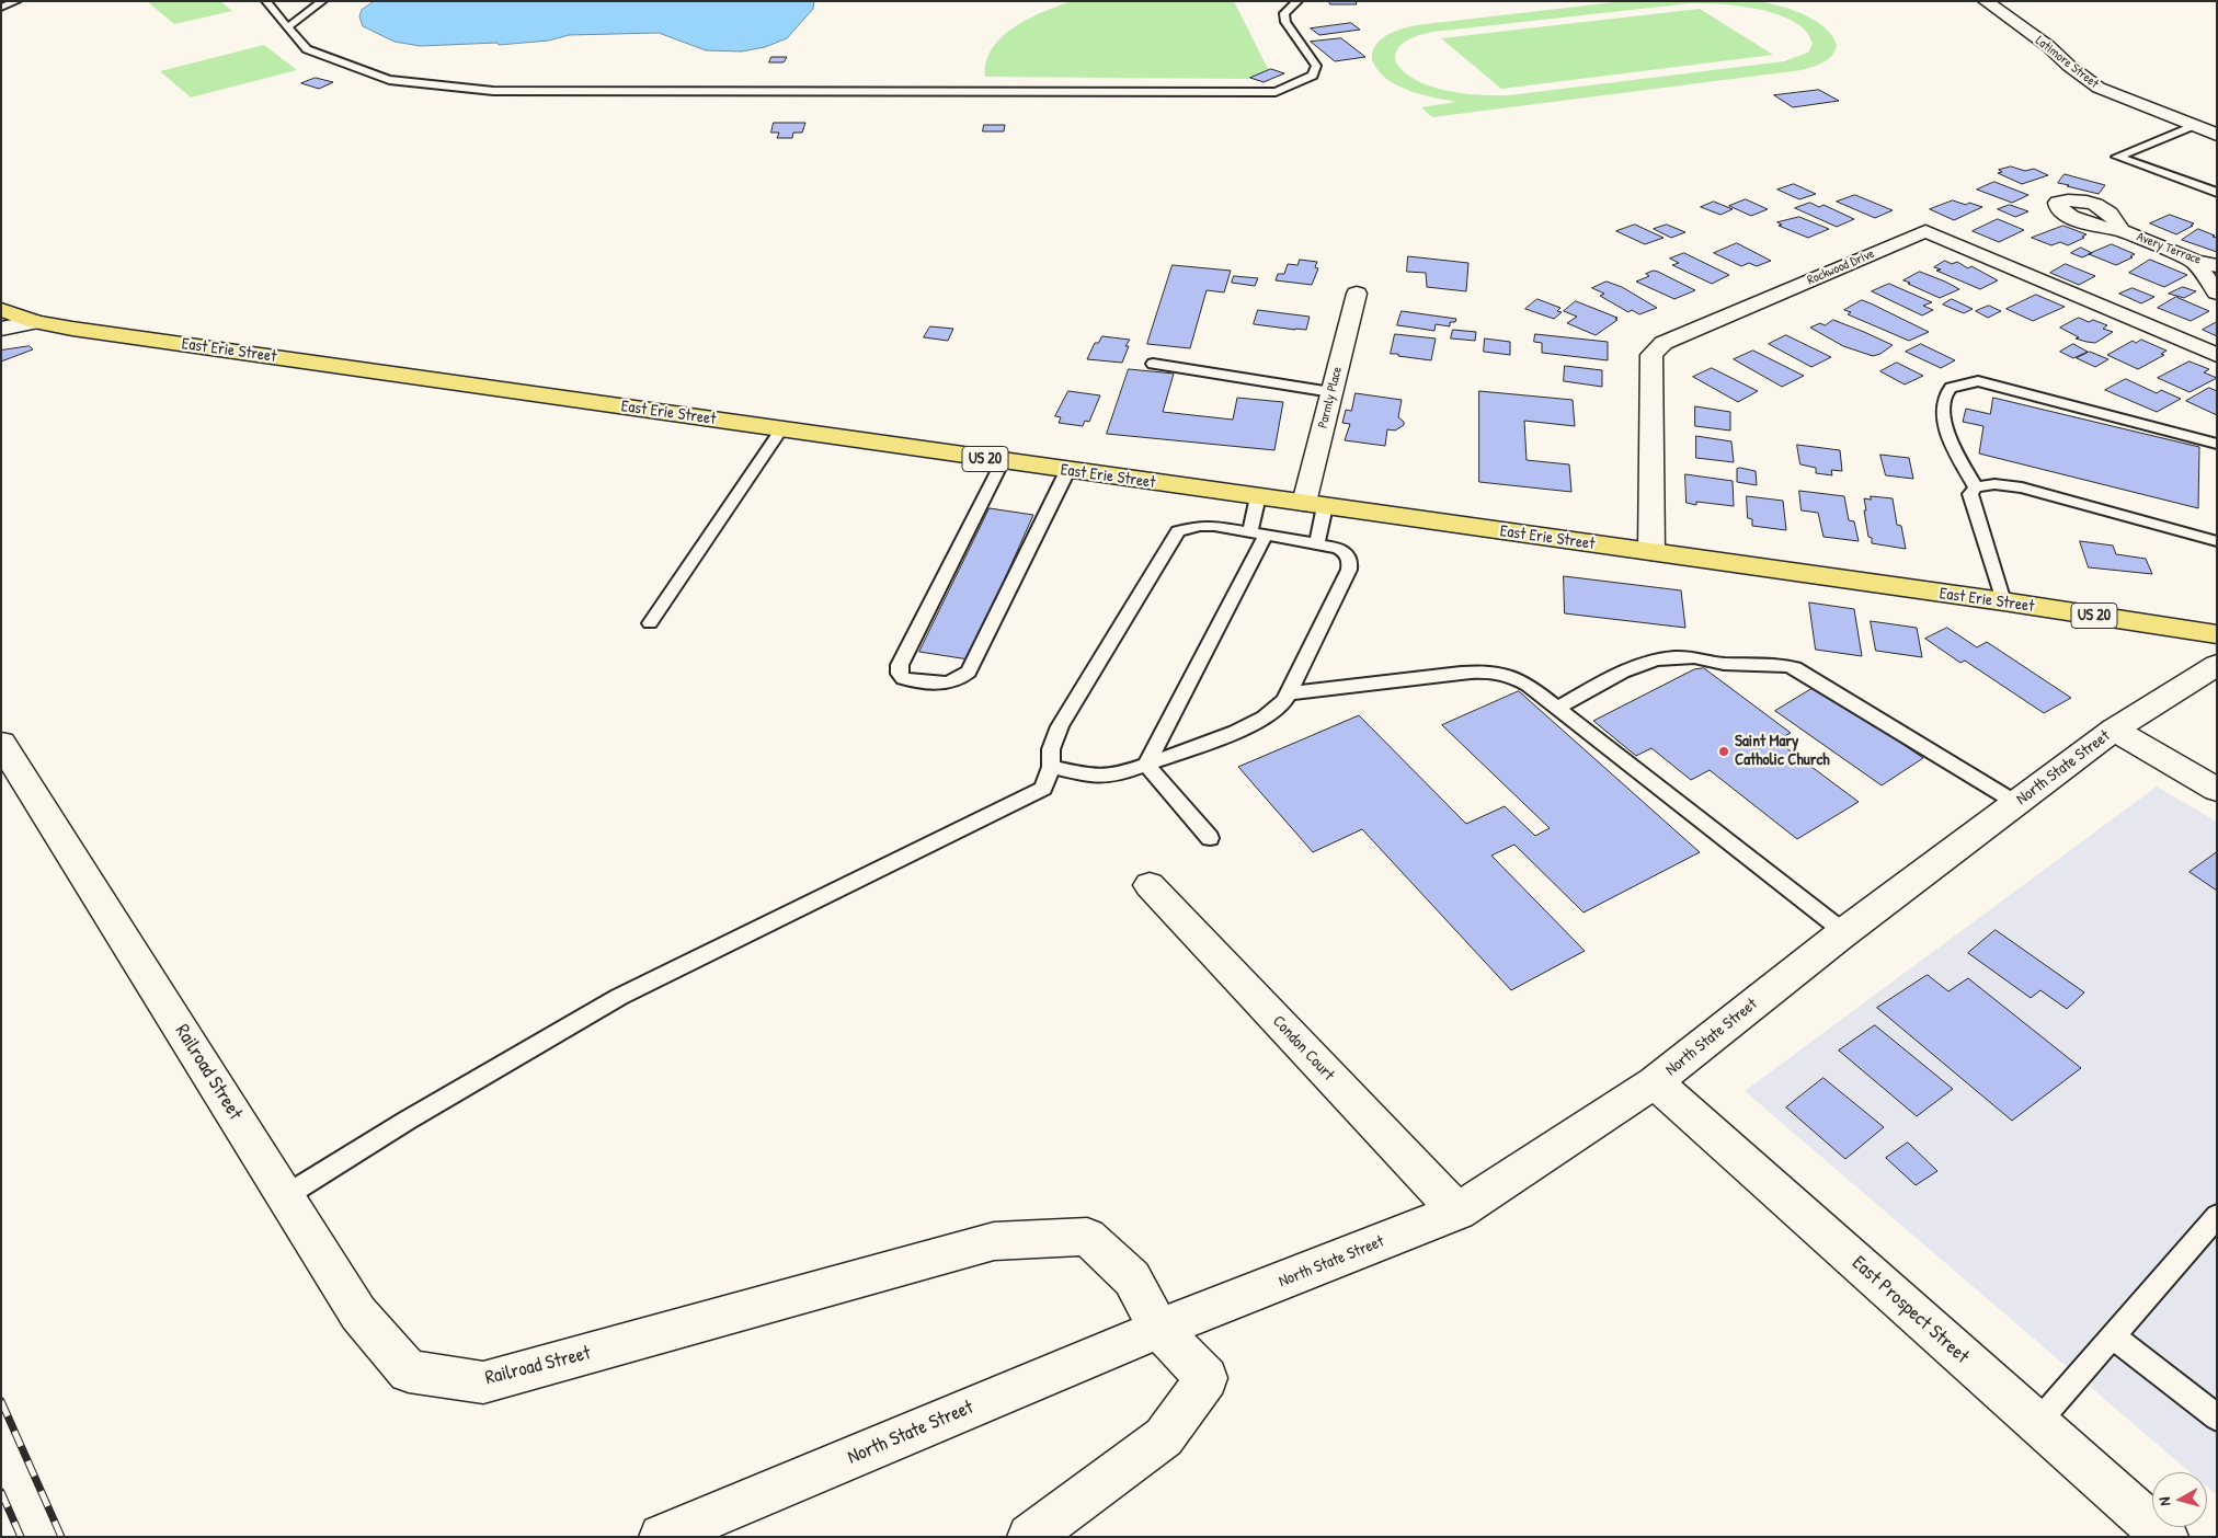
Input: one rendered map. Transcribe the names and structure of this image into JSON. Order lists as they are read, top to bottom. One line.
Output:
{"streets":{"main road":["East Erie Street","US 20"],"street":["Latimore Street","Avery Terrace","Rockwood Drive","Parmly Place","North State Street","Condon Court","Railroad Street","East Prospect Street"]},"crossings":[["Rockwood Drive","East Erie Street"],["East Erie Street","Parmly Place"],["North State Street","Condon Court"],["North State Street","Railroad Street"],["North State Street","East Prospect Street"]],"places":["Saint Mary Catholic Church"],"north":"left"}
